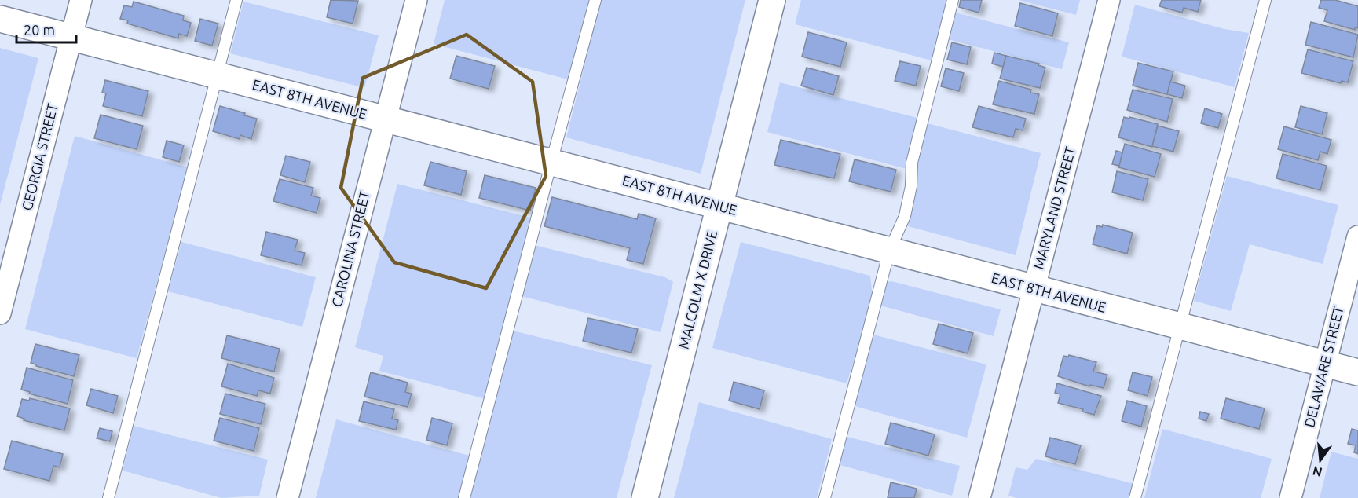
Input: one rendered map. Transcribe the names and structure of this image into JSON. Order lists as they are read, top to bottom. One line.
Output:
{"streets":{"street":["EAST 8TH AVENUE","GEORGIA STREET","MARYLAND STREET","CAROLINA STREET","MALCOLM X DRIVE","DELAWARE STREET"]},"crossings":[["EAST 8TH AVENUE","GEORGIA STREET"],["EAST 8TH AVENUE","MARYLAND STREET"],["EAST 8TH AVENUE","CAROLINA STREET"],["EAST 8TH AVENUE","MALCOLM X DRIVE"],["EAST 8TH AVENUE","DELAWARE STREET"]],"scale_bar":"20 m","north":"bottom"}
